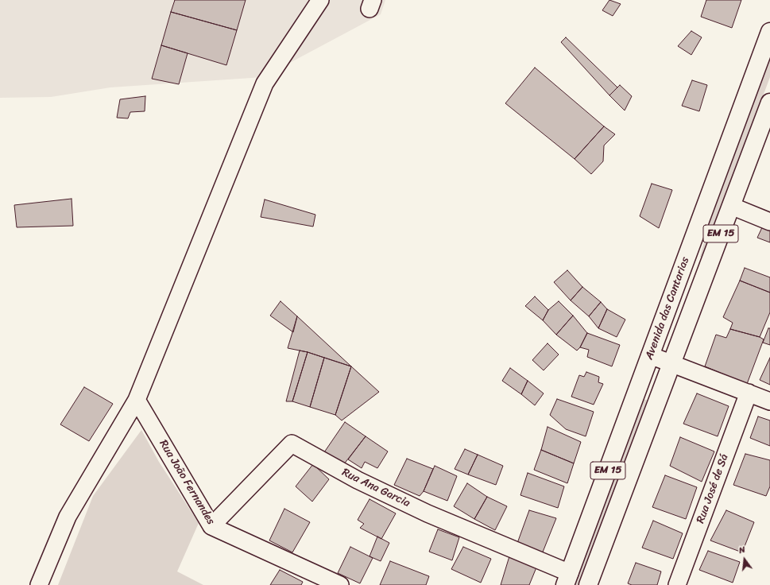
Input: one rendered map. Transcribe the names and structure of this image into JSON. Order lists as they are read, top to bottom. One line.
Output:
{"streets":{"main road":["EM 15","Avenida das Cantarias"],"street":["Rua João Fernandes","Rua Ana Garcia","Rua José de Sá"]},"crossings":[["Avenida das Cantarias","Rua Ana Garcia"],["Rua João Fernandes","Rua Ana Garcia"]],"north":"top"}
